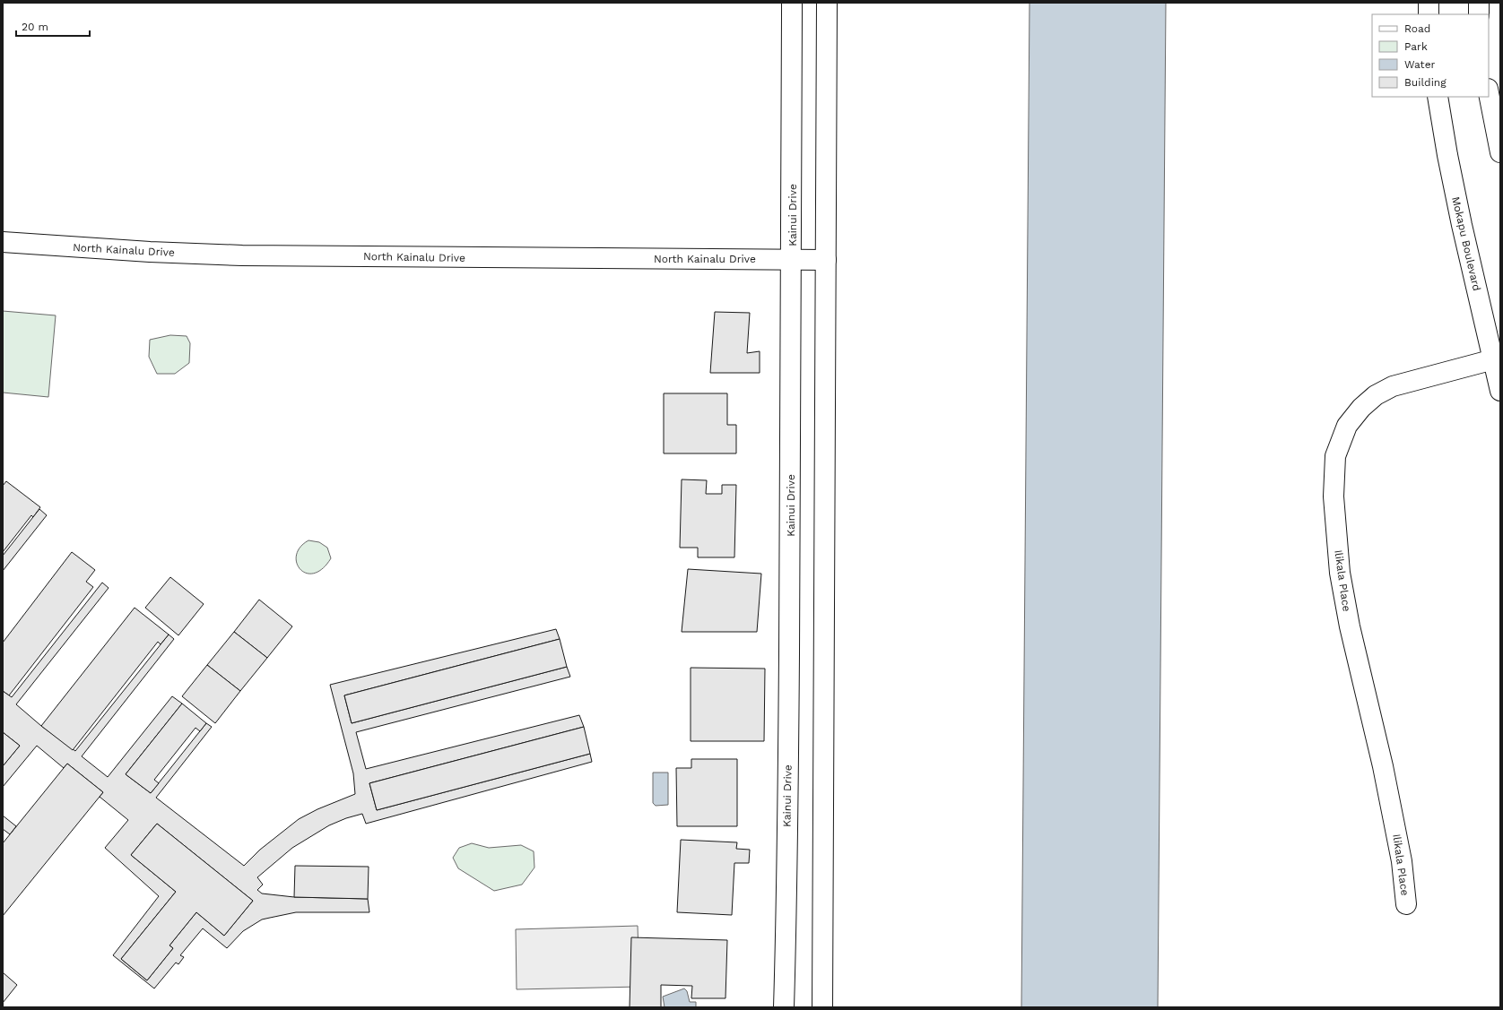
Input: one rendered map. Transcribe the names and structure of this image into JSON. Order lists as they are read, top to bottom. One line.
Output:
{"streets":{"street":["Kainui Drive","Mokapu Boulevard","North Kainalu Drive","Ilikala Place"]},"crossings":[["Kainui Drive","North Kainalu Drive"],["Mokapu Boulevard","Ilikala Place"]],"legend":["Road","Park","Water","Building"],"scale_bar":"20 m"}
